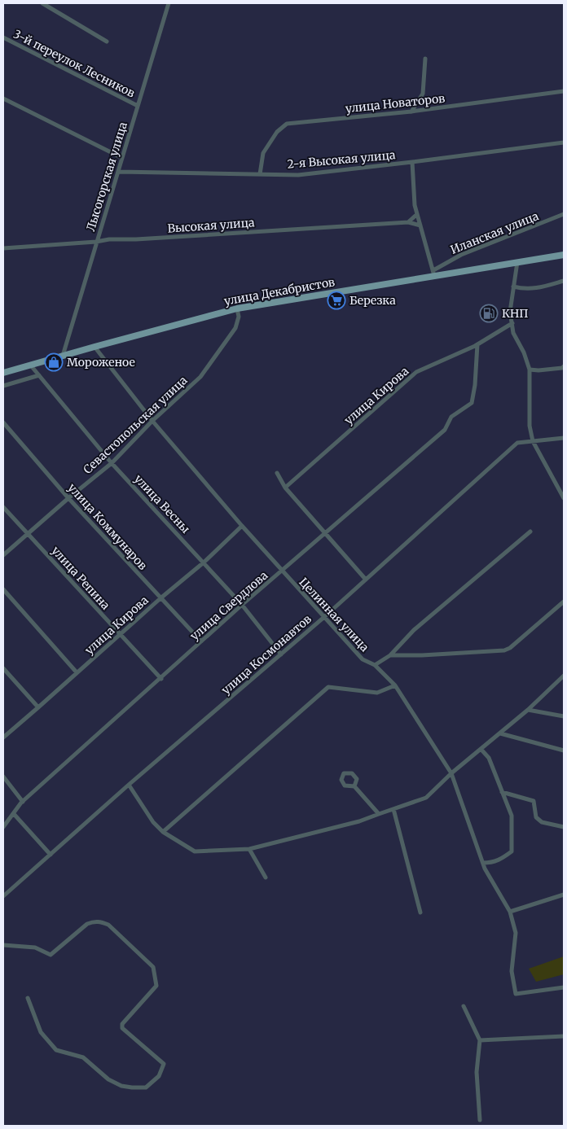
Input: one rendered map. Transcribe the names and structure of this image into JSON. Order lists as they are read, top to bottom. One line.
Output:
{"streets":{"main road":["улица Декабристов"],"street":["3-й переулок Лесников","улица Новаторов","2-я Высокая улица","Лысогорская улица","Высокая улица","Иланская улица","улица Кирова","Севастопольская улица","улица Весны","улица Коммунаров","улица Репина","улица Свердлова","Целинная улица","улица Космонавтов"]},"crossings":[["3-й переулок Лесников","Лысогорская улица"],["улица Новаторов","2-я Высокая улица"],["2-я Высокая улица","Лысогорская улица"],["Лысогорская улица","Высокая улица"],["Лысогорская улица","улица Декабристов"],["Иланская улица","улица Декабристов"],["улица Декабристов","Севастопольская улица"],["улица Декабристов","улица Весны"],["улица Декабристов","Целинная улица"],["улица Кирова","улица Весны"],["улица Кирова","улица Коммунаров"],["улица Кирова","улица Репина"],["улица Кирова","улица Свердлова"],["улица Кирова","Целинная улица"],["Севастопольская улица","улица Весны"],["Севастопольская улица","улица Коммунаров"],["Севастопольская улица","улица Репина"],["Севастопольская улица","Целинная улица"],["улица Весны","улица Свердлова"],["улица Весны","улица Космонавтов"],["улица Коммунаров","улица Свердлова"],["улица Репина","улица Свердлова"],["улица Свердлова","Целинная улица"],["Целинная улица","улица Космонавтов"]],"places":{"supermarket":["Березка"],"fuel station":["КНП"],"shop":["Мороженое"]}}
